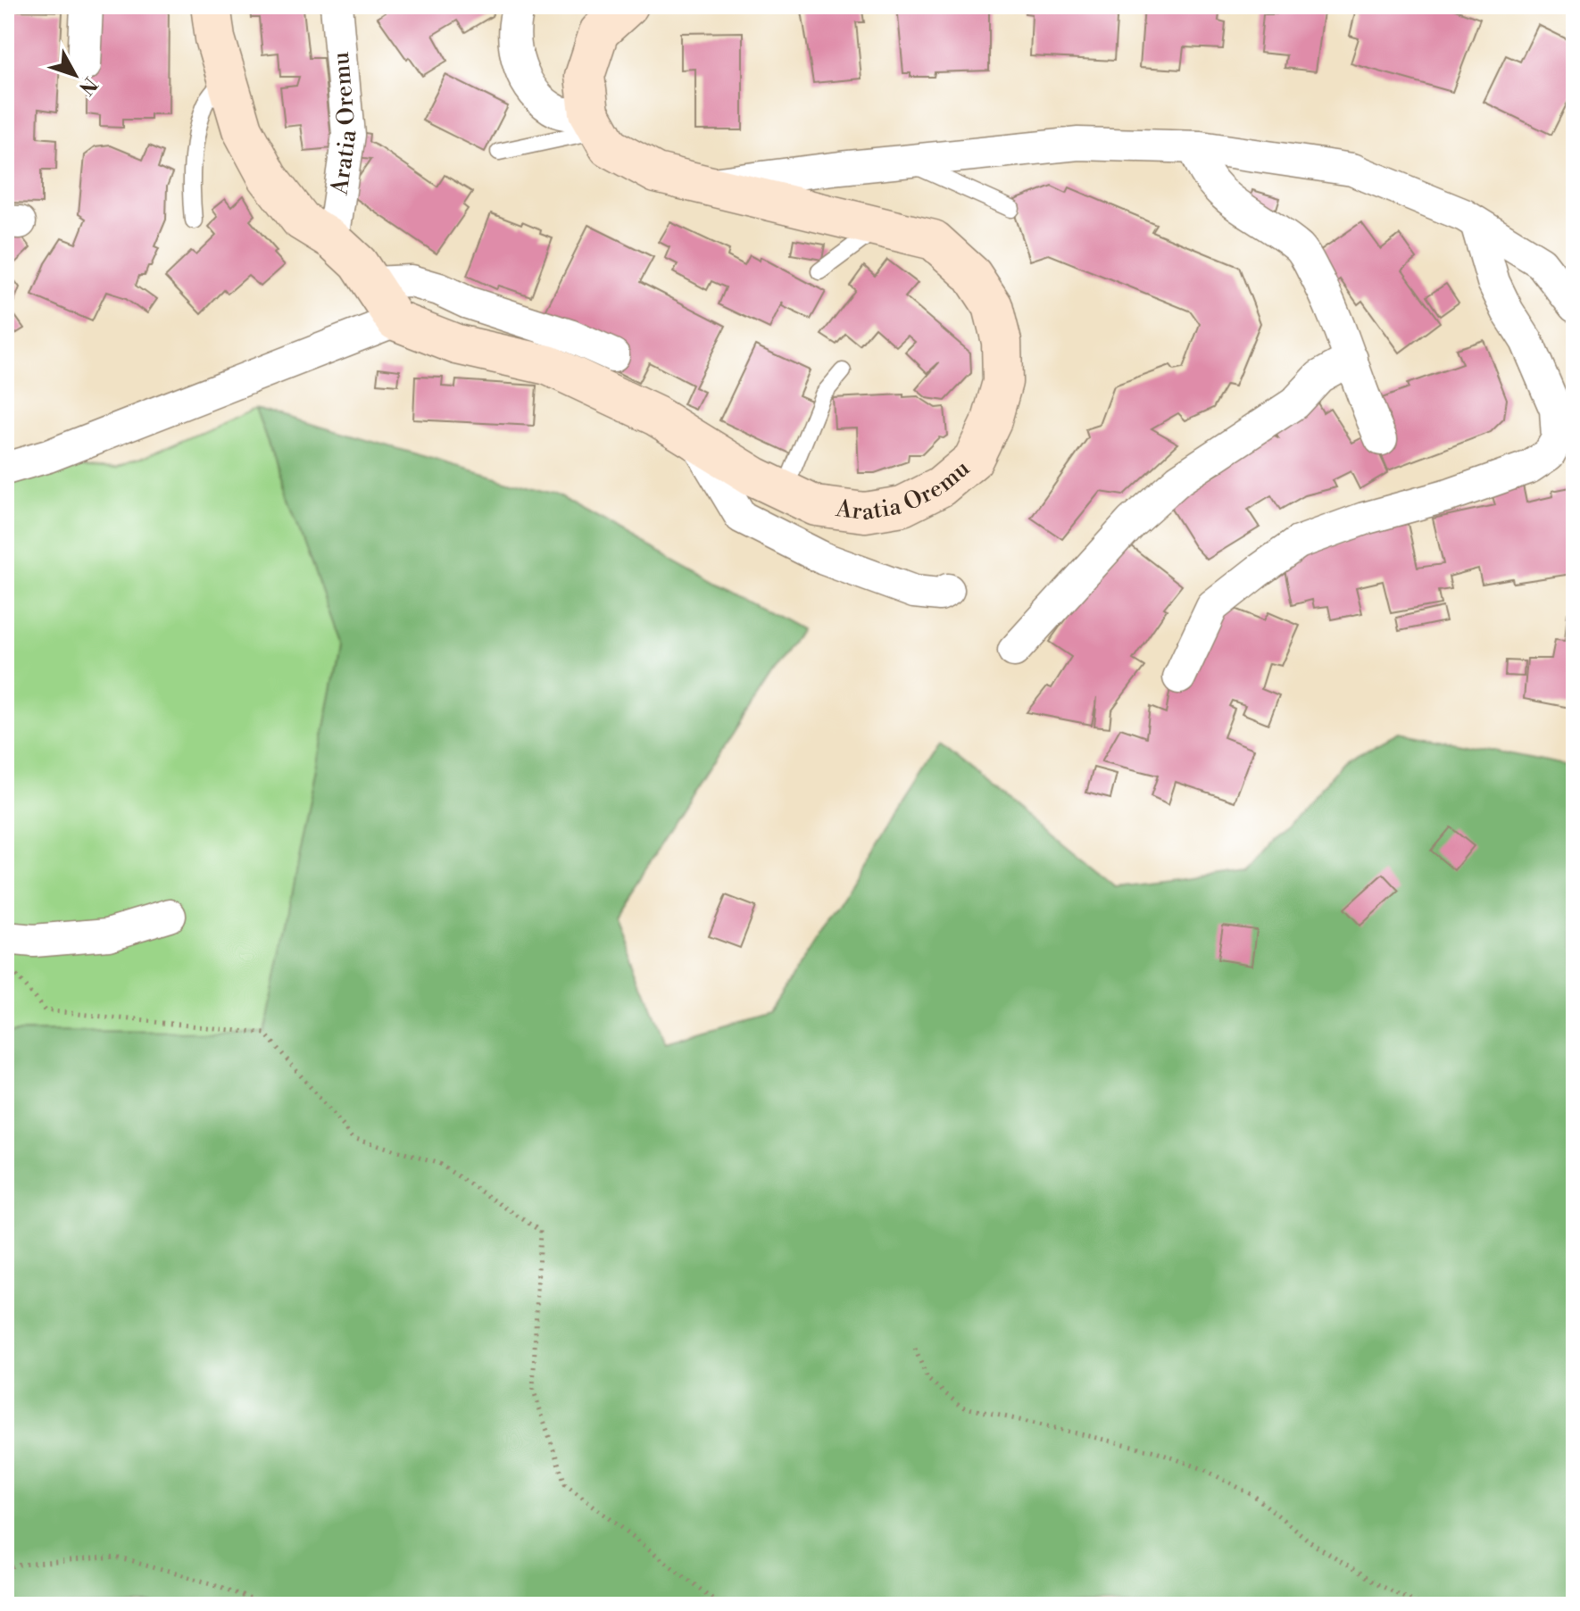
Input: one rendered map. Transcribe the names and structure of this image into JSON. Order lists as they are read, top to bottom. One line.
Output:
{"streets":{"main road":["Aratia Oremu"]},"north":"bottom right"}
